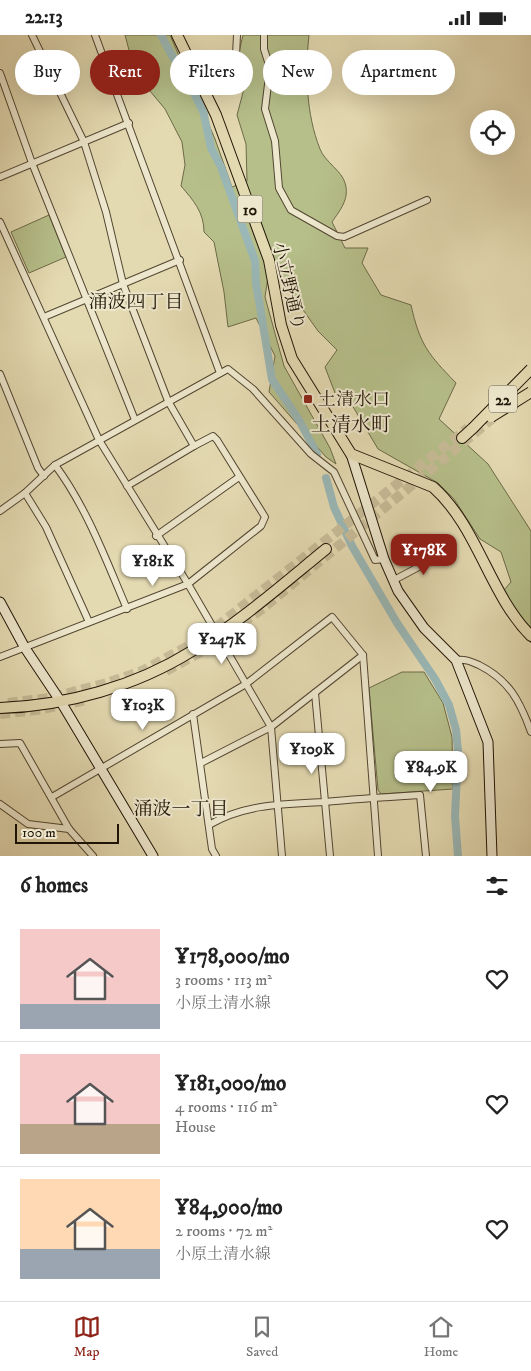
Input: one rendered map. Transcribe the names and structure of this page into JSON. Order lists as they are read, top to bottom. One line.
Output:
{"streets":{"main road":["10","小立野通り","22"]},"districts":["涌波四丁目","土清水町","涌波一丁目"],"places":{"transit":["土清水口"]},"scale_bar":"100 m","page":{"status":"22:13","chip":["Buy","Rent","Filters","New","Apartment"],"price":["¥178K","¥181K","¥247K","¥103K","¥109K","¥84.9K"],"scale":"100 m","heading":"6 homes","list":[{"name":"¥178,000/mo","note":"3 rooms · 113 m² · 小原土清水線"},{"name":"¥181,000/mo","note":"4 rooms · 116 m² · House"},{"name":"¥84,900/mo","note":"2 rooms · 72 m² · 小原土清水線"}],"tabs":["Map","Saved","Home"]}}
